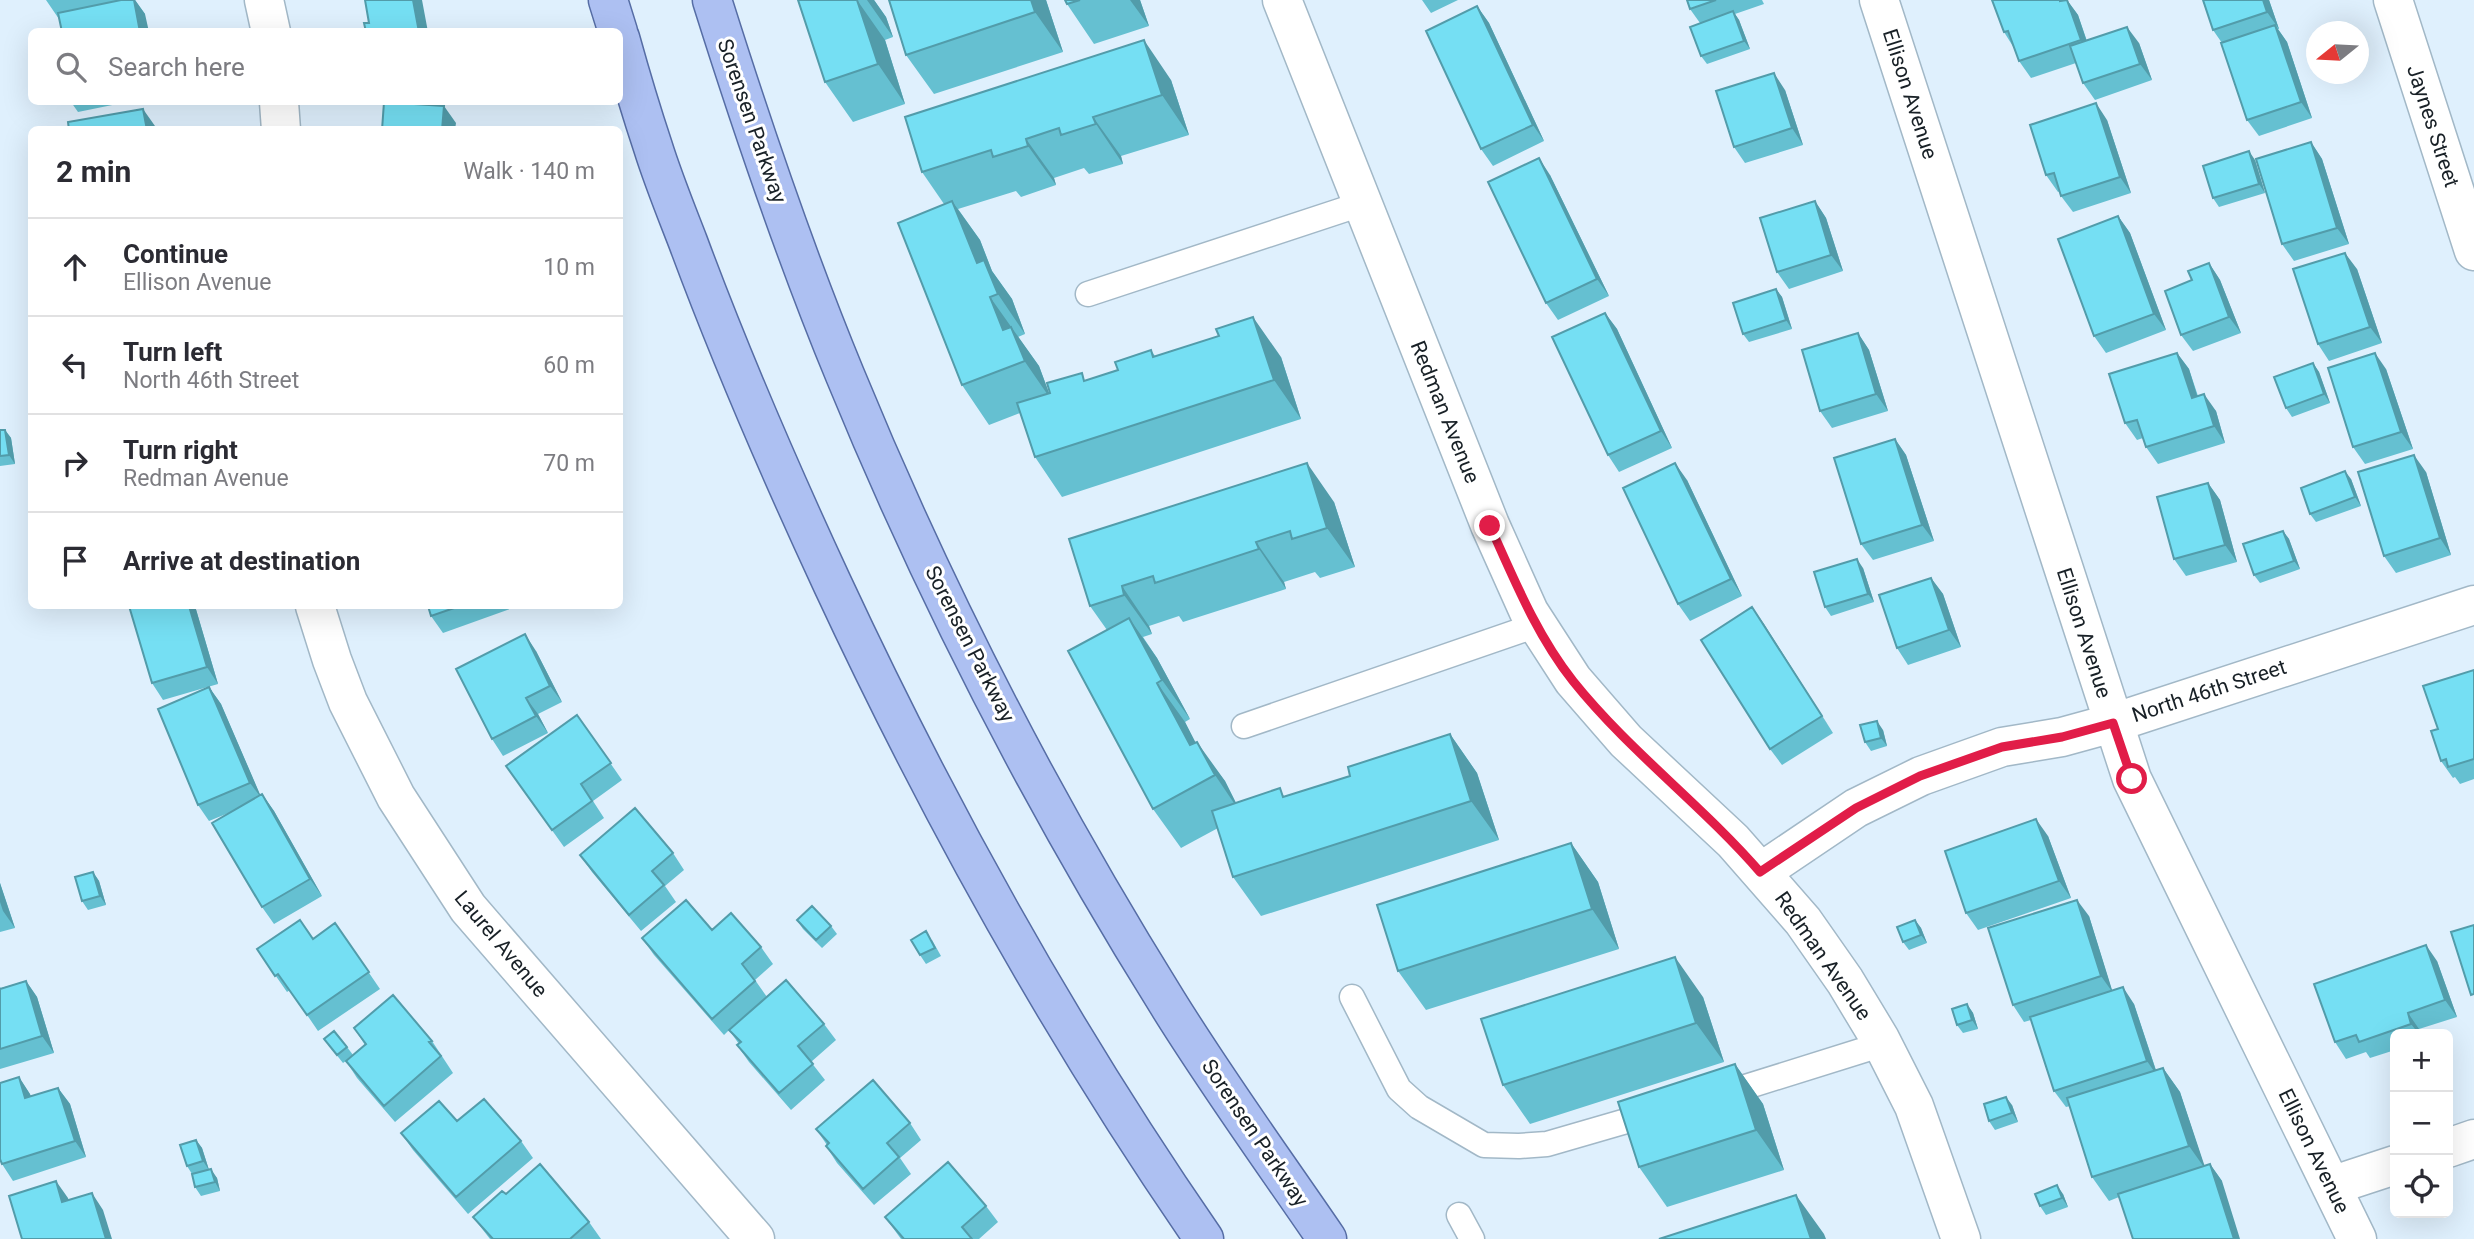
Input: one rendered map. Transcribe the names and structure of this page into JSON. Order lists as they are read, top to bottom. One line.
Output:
{"streets":{"main road":["Sorensen Parkway"],"street":["Ellison Avenue","Jaynes Street","Redman Avenue","North 46th Street","Laurel Avenue"]},"crossings":[["Ellison Avenue","North 46th Street"],["Redman Avenue","North 46th Street"]],"north":"left","page":{"search":"Search here","heading":["2 min","Walk · 140 m"],"list":[["Continue","Ellison Avenue","10 m"],["Turn left","North 46th Street","60 m"],["Turn right","Redman Avenue","70 m"],"Arrive at destination"],"map_buttons":["+","−"]}}
